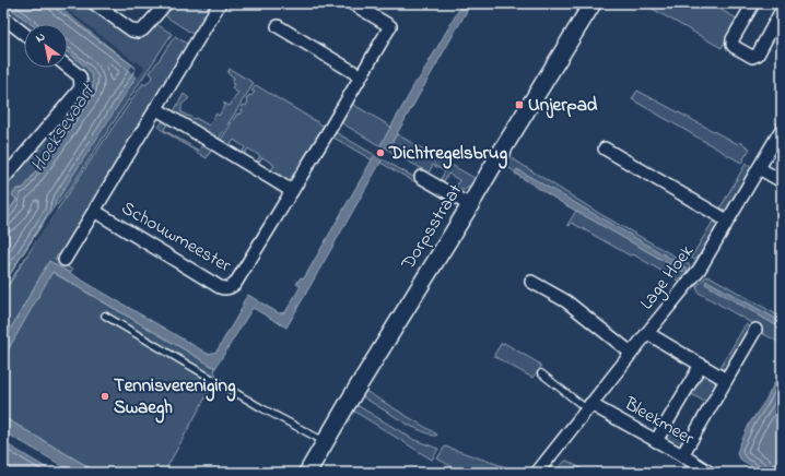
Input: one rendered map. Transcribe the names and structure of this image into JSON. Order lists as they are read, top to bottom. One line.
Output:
{"streets":{"street":["Dorpsstraat","Schouwmeester","Lage Hoek","Bleekmeer"]},"crossings":[["Lage Hoek","Bleekmeer"]],"water":["Hoeksevaart"],"places":{"transit":["Unjerpad"],"other":["Dichtregelsbrug","Tennisvereniging Swaegh"]},"north":"top left"}
